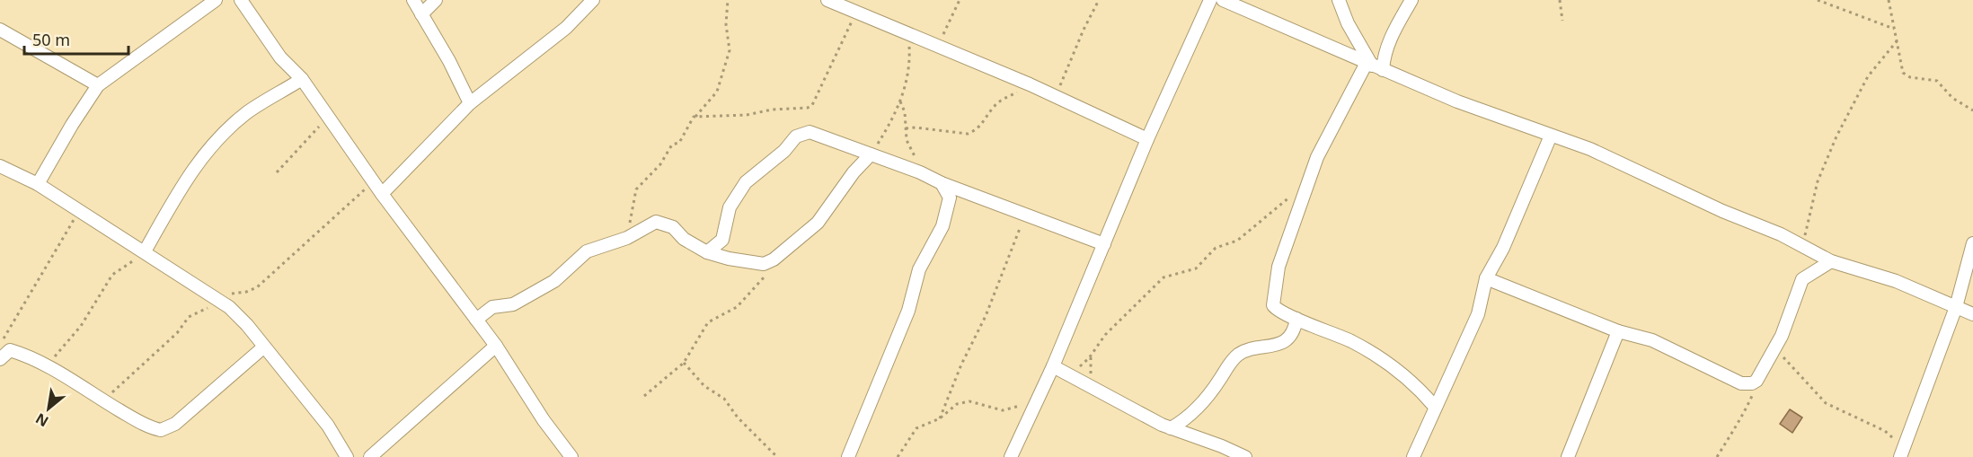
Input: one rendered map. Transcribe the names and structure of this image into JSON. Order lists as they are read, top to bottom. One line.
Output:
{"scale_bar":"50 m","north":"bottom left"}
